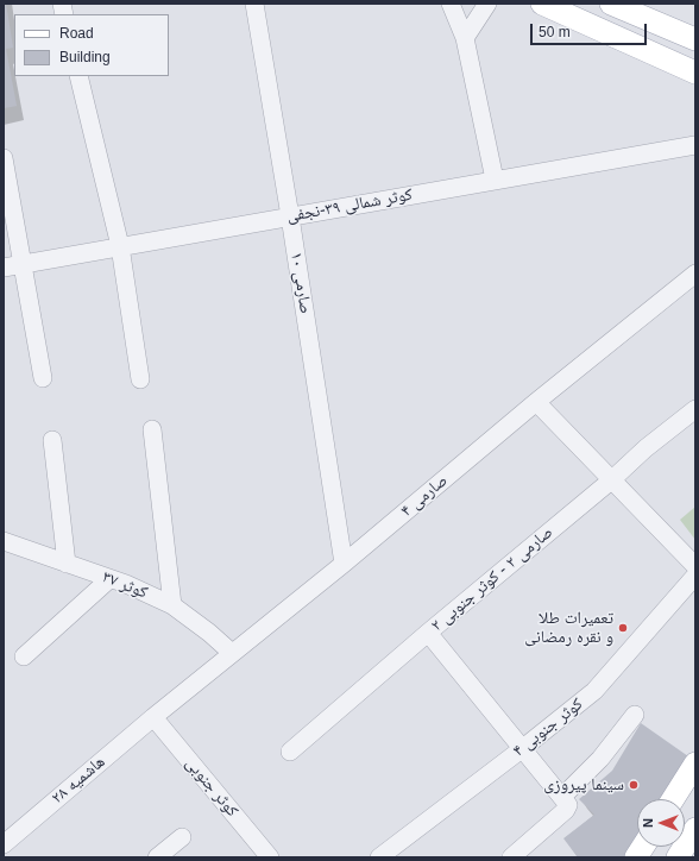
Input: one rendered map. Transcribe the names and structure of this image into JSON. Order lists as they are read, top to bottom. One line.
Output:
{"streets":{"street":["کوثر شمالی ۳۹-نجفی","صارمی ۱۰","صارمی ۴","صارمی ۲ - کوثر جنوبی ۲","کوثر ۳۷","کوثر جنوبی ۴","هاشمیه ۲۸","کوثر جنوبی"]},"crossings":[["کوثر شمالی ۳۹-نجفی","صارمی ۱۰"],["صارمی ۱۰","صارمی ۴"],["صارمی ۴","کوثر ۳۷"],["صارمی ۴","هاشمیه ۲۸"],["صارمی ۴","کوثر جنوبی"],["هاشمیه ۲۸","کوثر جنوبی"]],"places":["تعمیرات طلا و نقره رمضانی","سینما پیروزی"],"legend":["Road","Building"],"scale_bar":"50 m","north":"left"}
